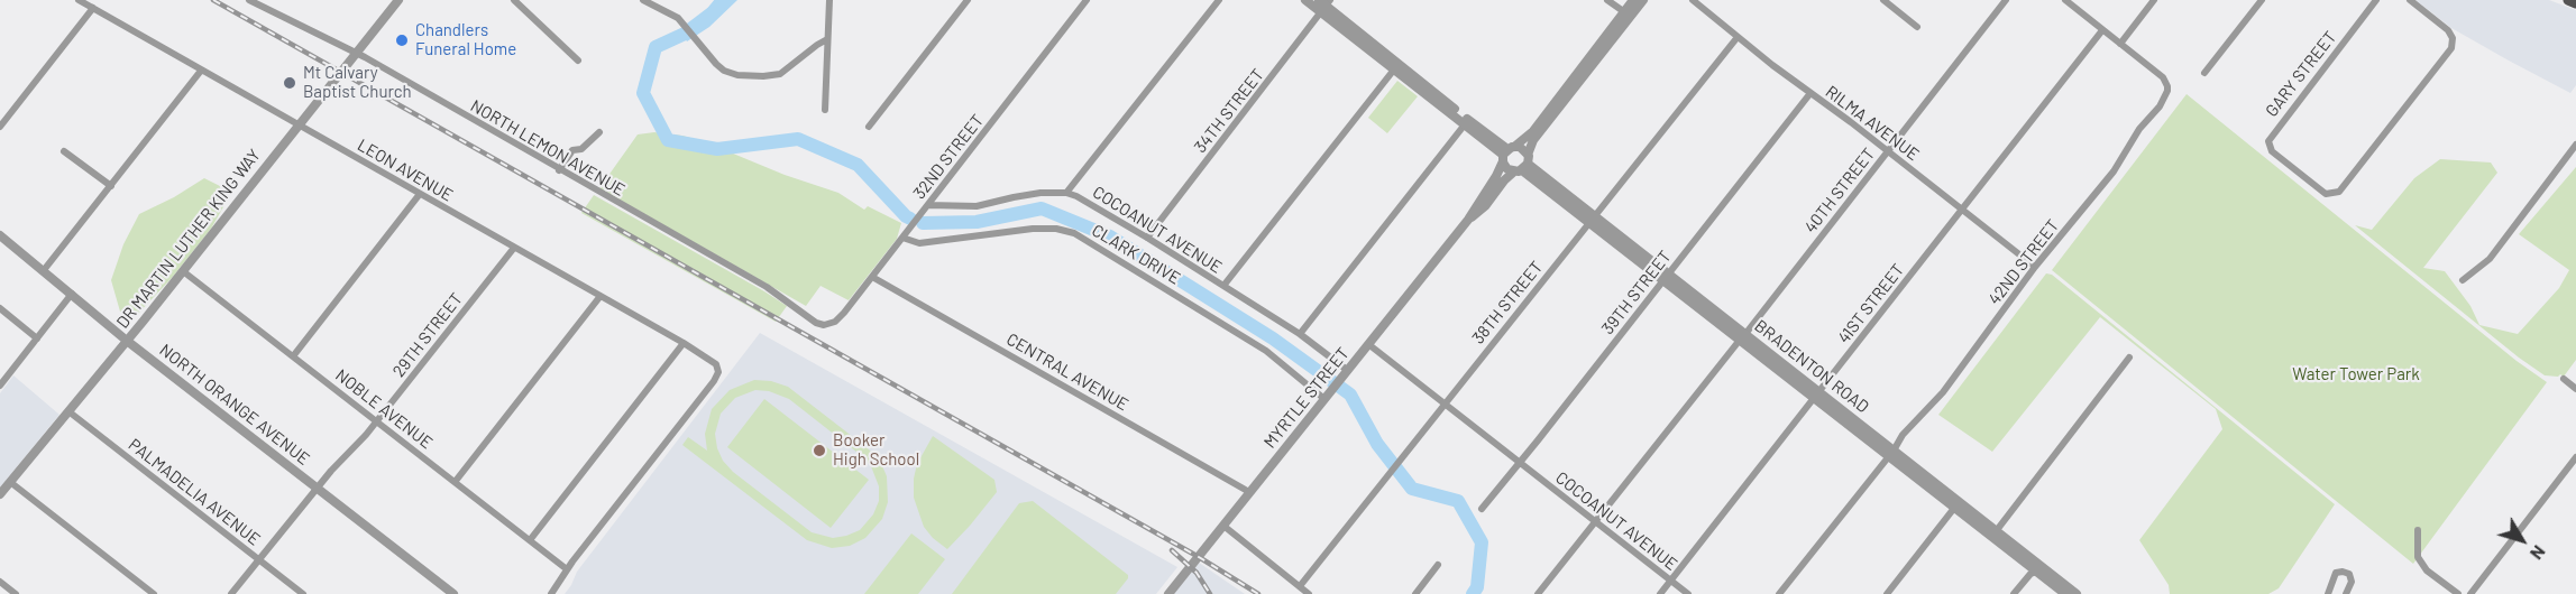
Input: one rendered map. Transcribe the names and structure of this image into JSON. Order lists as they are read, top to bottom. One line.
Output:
{"streets":{"street":["GARY STREET","34TH STREET","RILMA AVENUE","NORTH LEMON AVENUE","32ND STREET","LEON AVENUE","40TH STREET","COCOANUT AVENUE","DR MARTIN LUTHER KING WAY","CLARK DRIVE","42ND STREET","39TH STREET","38TH STREET","41ST STREET","29TH STREET","BRADENTON ROAD","CENTRAL AVENUE","MYRTLE STREET","NORTH ORANGE AVENUE","NOBLE AVENUE","PALMADELIA AVENUE"]},"crossings":[["34TH STREET","COCOANUT AVENUE"],["34TH STREET","BRADENTON ROAD"],["RILMA AVENUE","40TH STREET"],["RILMA AVENUE","42ND STREET"],["RILMA AVENUE","39TH STREET"],["RILMA AVENUE","38TH STREET"],["RILMA AVENUE","41ST STREET"],["NORTH LEMON AVENUE","32ND STREET"],["NORTH LEMON AVENUE","DR MARTIN LUTHER KING WAY"],["32ND STREET","COCOANUT AVENUE"],["32ND STREET","CLARK DRIVE"],["32ND STREET","CENTRAL AVENUE"],["LEON AVENUE","DR MARTIN LUTHER KING WAY"],["LEON AVENUE","29TH STREET"],["LEON AVENUE","NOBLE AVENUE"],["40TH STREET","COCOANUT AVENUE"],["40TH STREET","BRADENTON ROAD"],["COCOANUT AVENUE","39TH STREET"],["COCOANUT AVENUE","38TH STREET"],["COCOANUT AVENUE","41ST STREET"],["COCOANUT AVENUE","MYRTLE STREET"],["DR MARTIN LUTHER KING WAY","NORTH ORANGE AVENUE"],["DR MARTIN LUTHER KING WAY","NOBLE AVENUE"],["DR MARTIN LUTHER KING WAY","PALMADELIA AVENUE"],["CLARK DRIVE","MYRTLE STREET"],["42ND STREET","BRADENTON ROAD"],["39TH STREET","BRADENTON ROAD"],["38TH STREET","BRADENTON ROAD"],["41ST STREET","BRADENTON ROAD"],["29TH STREET","NORTH ORANGE AVENUE"],["29TH STREET","NOBLE AVENUE"],["29TH STREET","PALMADELIA AVENUE"],["BRADENTON ROAD","MYRTLE STREET"],["CENTRAL AVENUE","MYRTLE STREET"]],"parks":["Water Tower Park"],"places":["Chandlers Funeral Home","Mt Calvary Baptist Church","Booker High School"],"north":"bottom right"}
